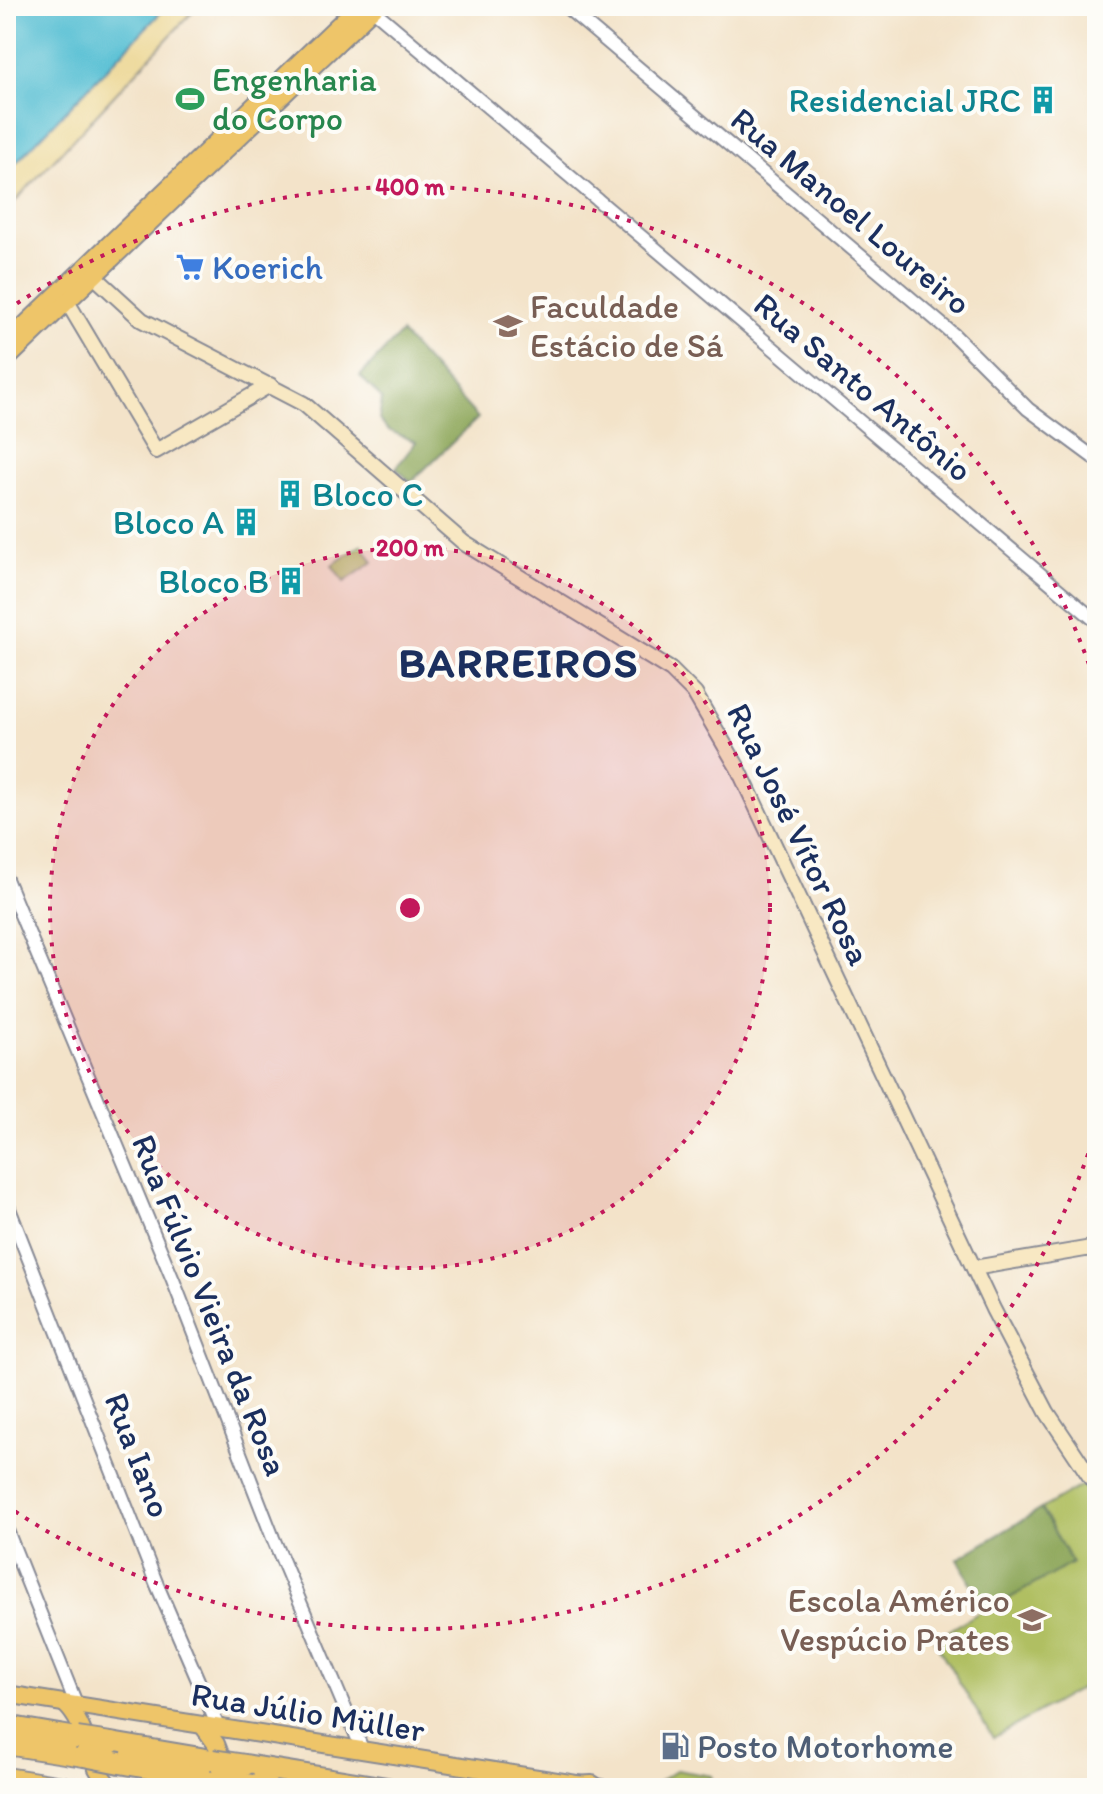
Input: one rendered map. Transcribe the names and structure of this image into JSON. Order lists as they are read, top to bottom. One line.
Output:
{"streets":{"main road":["Rua José Vítor Rosa","Rua Iano","Rua Júlio Müller"],"street":["Rua Manoel Loureiro","Rua Santo Antônio","Rua Fúlvio Vieira da Rosa"]},"crossings":[["Rua Fúlvio Vieira da Rosa","Rua Júlio Müller"],["Rua Iano","Rua Júlio Müller"]],"districts":["BARREIROS"],"places":{"sports":["Engenharia do Corpo"],"building":["Residencial JRC","Bloco C","Bloco A","Bloco B"],"supermarket":["Koerich"],"school or university":["Faculdade Estácio de Sá","Escola Américo Vespúcio Prates"],"fuel station":["Posto Motorhome"]},"rings":["400 m","200 m"]}
